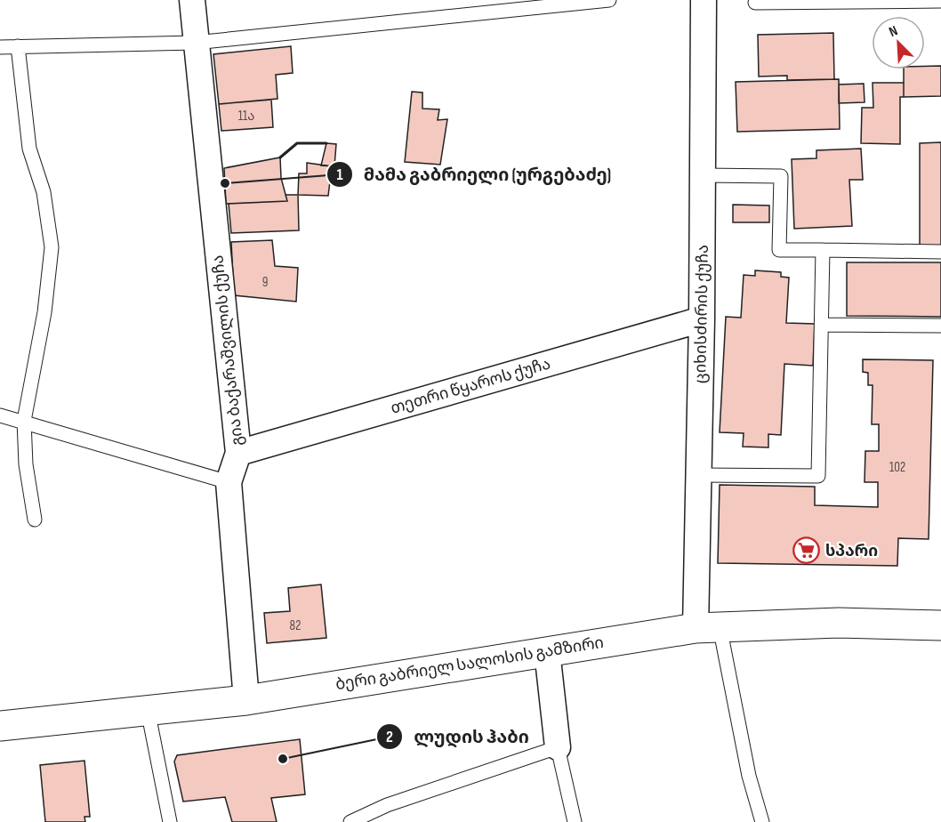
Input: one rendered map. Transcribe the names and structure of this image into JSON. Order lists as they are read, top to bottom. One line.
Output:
{"streets":{"main road":["ბერი გაბრიელ სალოსის გამზირი"],"street":["ციხისძირის ქუჩა","გია ბაქარაშვილის ქუჩა","თეთრი წყაროს ქუჩა"]},"crossings":[["ციხისძირის ქუჩა","თეთრი წყაროს ქუჩა"],["ციხისძირის ქუჩა","ბერი გაბრიელ სალოსის გამზირი"],["გია ბაქარაშვილის ქუჩა","თეთრი წყაროს ქუჩა"],["გია ბაქარაშვილის ქუჩა","ბერი გაბრიელ სალოსის გამზირი"]],"places":{"other":["მამა გაბრიელი (ურგებაძე)","ლუდის ჰაბი"],"supermarket":["სპარი"]},"house_numbers":["11ა","9","102","82"],"north":"top left"}
